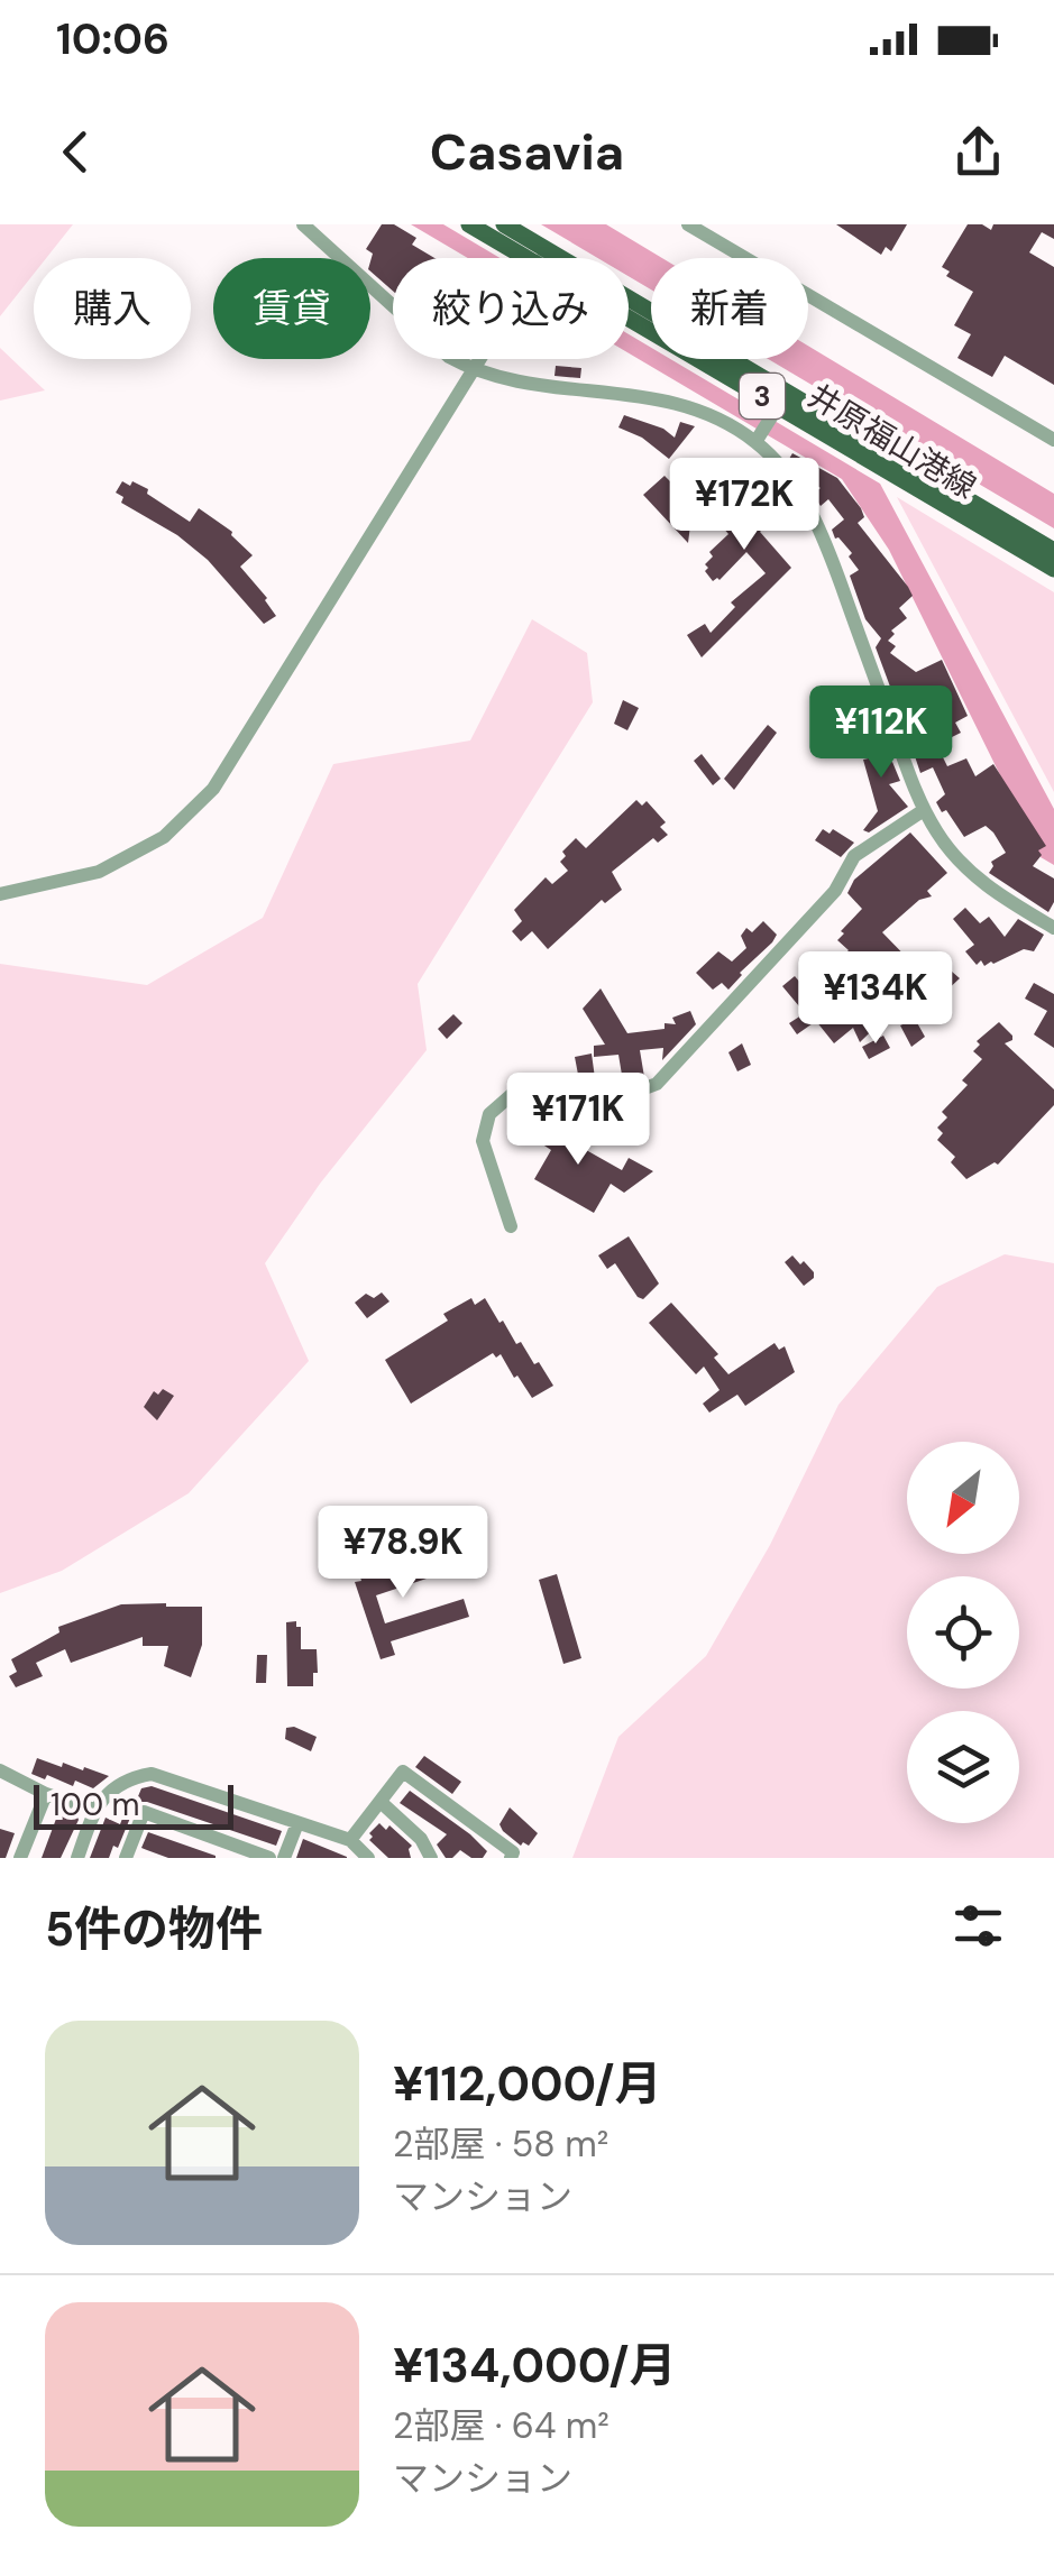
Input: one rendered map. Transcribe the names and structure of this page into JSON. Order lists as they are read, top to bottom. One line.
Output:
{"streets":{"main road":["3","井原福山港線"]},"scale_bar":"100 m","north":"bottom left","page":{"status":"10:06","header":"Casavia","chip":["購入","賃貸","絞り込み","新着"],"price":["¥172K","¥112K","¥134K","¥171K","¥78.9K"],"scale":"100 m","heading":"5件の物件","list":[{"name":"¥112,000/月","note":"2部屋 · 58 m² · マンション"},{"name":"¥134,000/月","note":"2部屋 · 64 m² · マンション"}]}}
